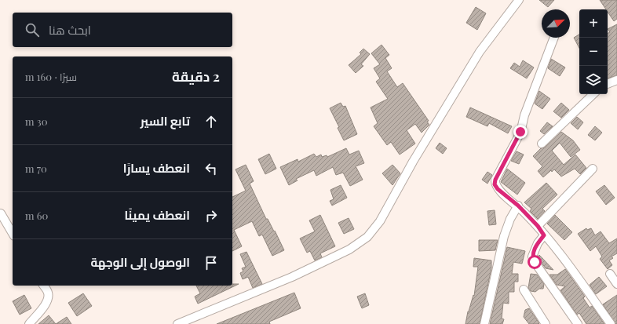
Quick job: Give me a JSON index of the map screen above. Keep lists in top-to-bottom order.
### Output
{
  "north": "top right",
  "page": {
    "map_buttons": ["+", "−"],
    "search": "ابحث هنا",
    "heading": ["2 دقيقة", "سيرًا · 160 m"],
    "list": [
      ["تابع السير", "30 m"],
      ["انعطف يسارًا", "70 m"],
      ["انعطف يمينًا", "60 m"],
      "الوصول إلى الوجهة"
    ]
  }
}
